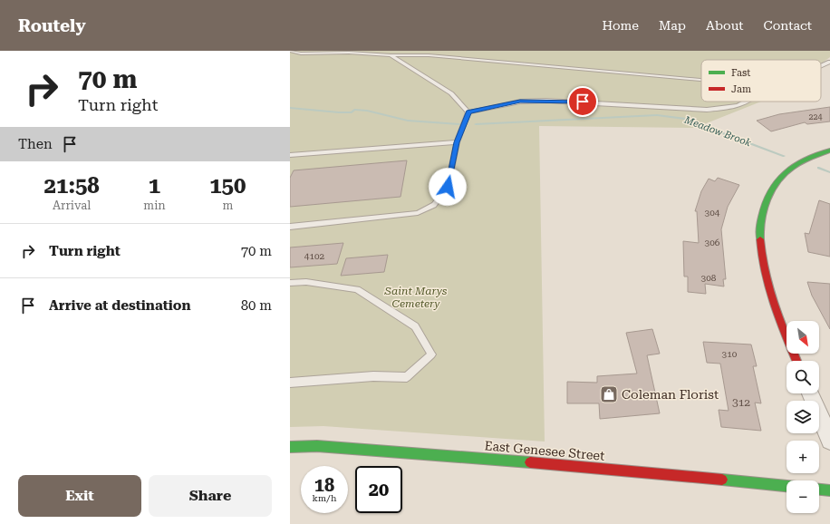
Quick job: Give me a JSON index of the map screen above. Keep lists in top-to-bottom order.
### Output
{
  "streets": {
    "main road": ["East Genesee Street"]
  },
  "water": ["Meadow Brook"],
  "parks": ["Saint Marys Cemetery"],
  "places": {
    "shop": ["Coleman Florist"]
  },
  "house_numbers": [
    "224",
    "304",
    "306",
    "4102",
    "308",
    "310",
    "312"
  ],
  "legend": ["Fast", "Jam"],
  "north": "bottom right",
  "page": {
    "header": "Routely",
    "nav": [
      "Home",
      "Map",
      "About",
      "Contact"
    ],
    "turn": ["70 m", "Turn right"],
    "then": "Then",
    "eta": [
      "21:58",
      "Arrival",
      "1",
      "min",
      "150",
      "m"
    ],
    "list": [
      {
        "name": "Turn right",
        "value": "70 m"
      },
      {
        "name": "Arrive at destination",
        "value": "80 m"
      }
    ],
    "map_buttons": ["+", "−"],
    "speed": "18 km/h",
    "limit": "20",
    "buttons": ["Exit", "Share"]
  }
}
